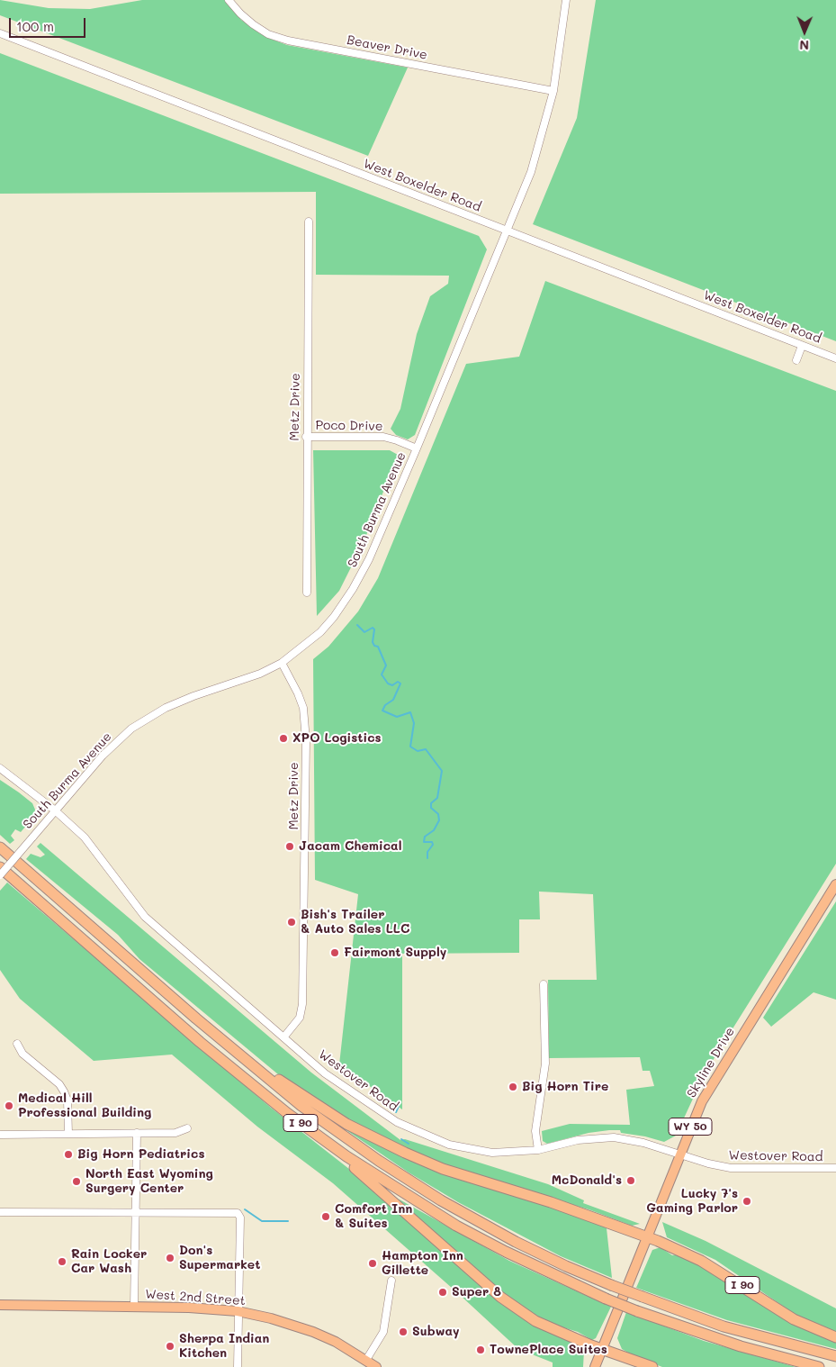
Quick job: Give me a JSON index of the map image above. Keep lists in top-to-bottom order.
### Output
{
  "streets": {
    "highway": ["I 90"],
    "main road": ["Skyline Drive", "WY 50", "West 2nd Street"],
    "street": [
      "Beaver Drive",
      "West Boxelder Road",
      "Metz Drive",
      "Poco Drive",
      "South Burma Avenue",
      "Westover Road"
    ]
  },
  "crossings": [
    ["Beaver Drive", "South Burma Avenue"],
    ["West Boxelder Road", "South Burma Avenue"],
    ["Metz Drive", "Poco Drive"],
    ["Metz Drive", "South Burma Avenue"],
    ["Metz Drive", "Westover Road"],
    ["Poco Drive", "South Burma Avenue"],
    ["South Burma Avenue", "Westover Road"],
    ["Skyline Drive", "Westover Road"],
    ["Skyline Drive", "I 90"]
  ],
  "places": [
    "XPO Logistics",
    "Jacam Chemical",
    "Bish's Trailer & Auto Sales LLC",
    "Fairmont Supply",
    "Big Horn Tire",
    "Medical Hill Professional Building",
    "Big Horn Pediatrics",
    "McDonald's",
    "North East Wyoming Surgery Center",
    "Lucky 7's Gaming Parlor",
    "Comfort Inn & Suites",
    "Don's Supermarket",
    "Rain Locker Car Wash",
    "Hampton Inn Gillette",
    "Super 8",
    "Subway",
    "Sherpa Indian Kitchen",
    "TownePlace Suites"
  ],
  "scale_bar": "100 m",
  "north": "bottom"
}
